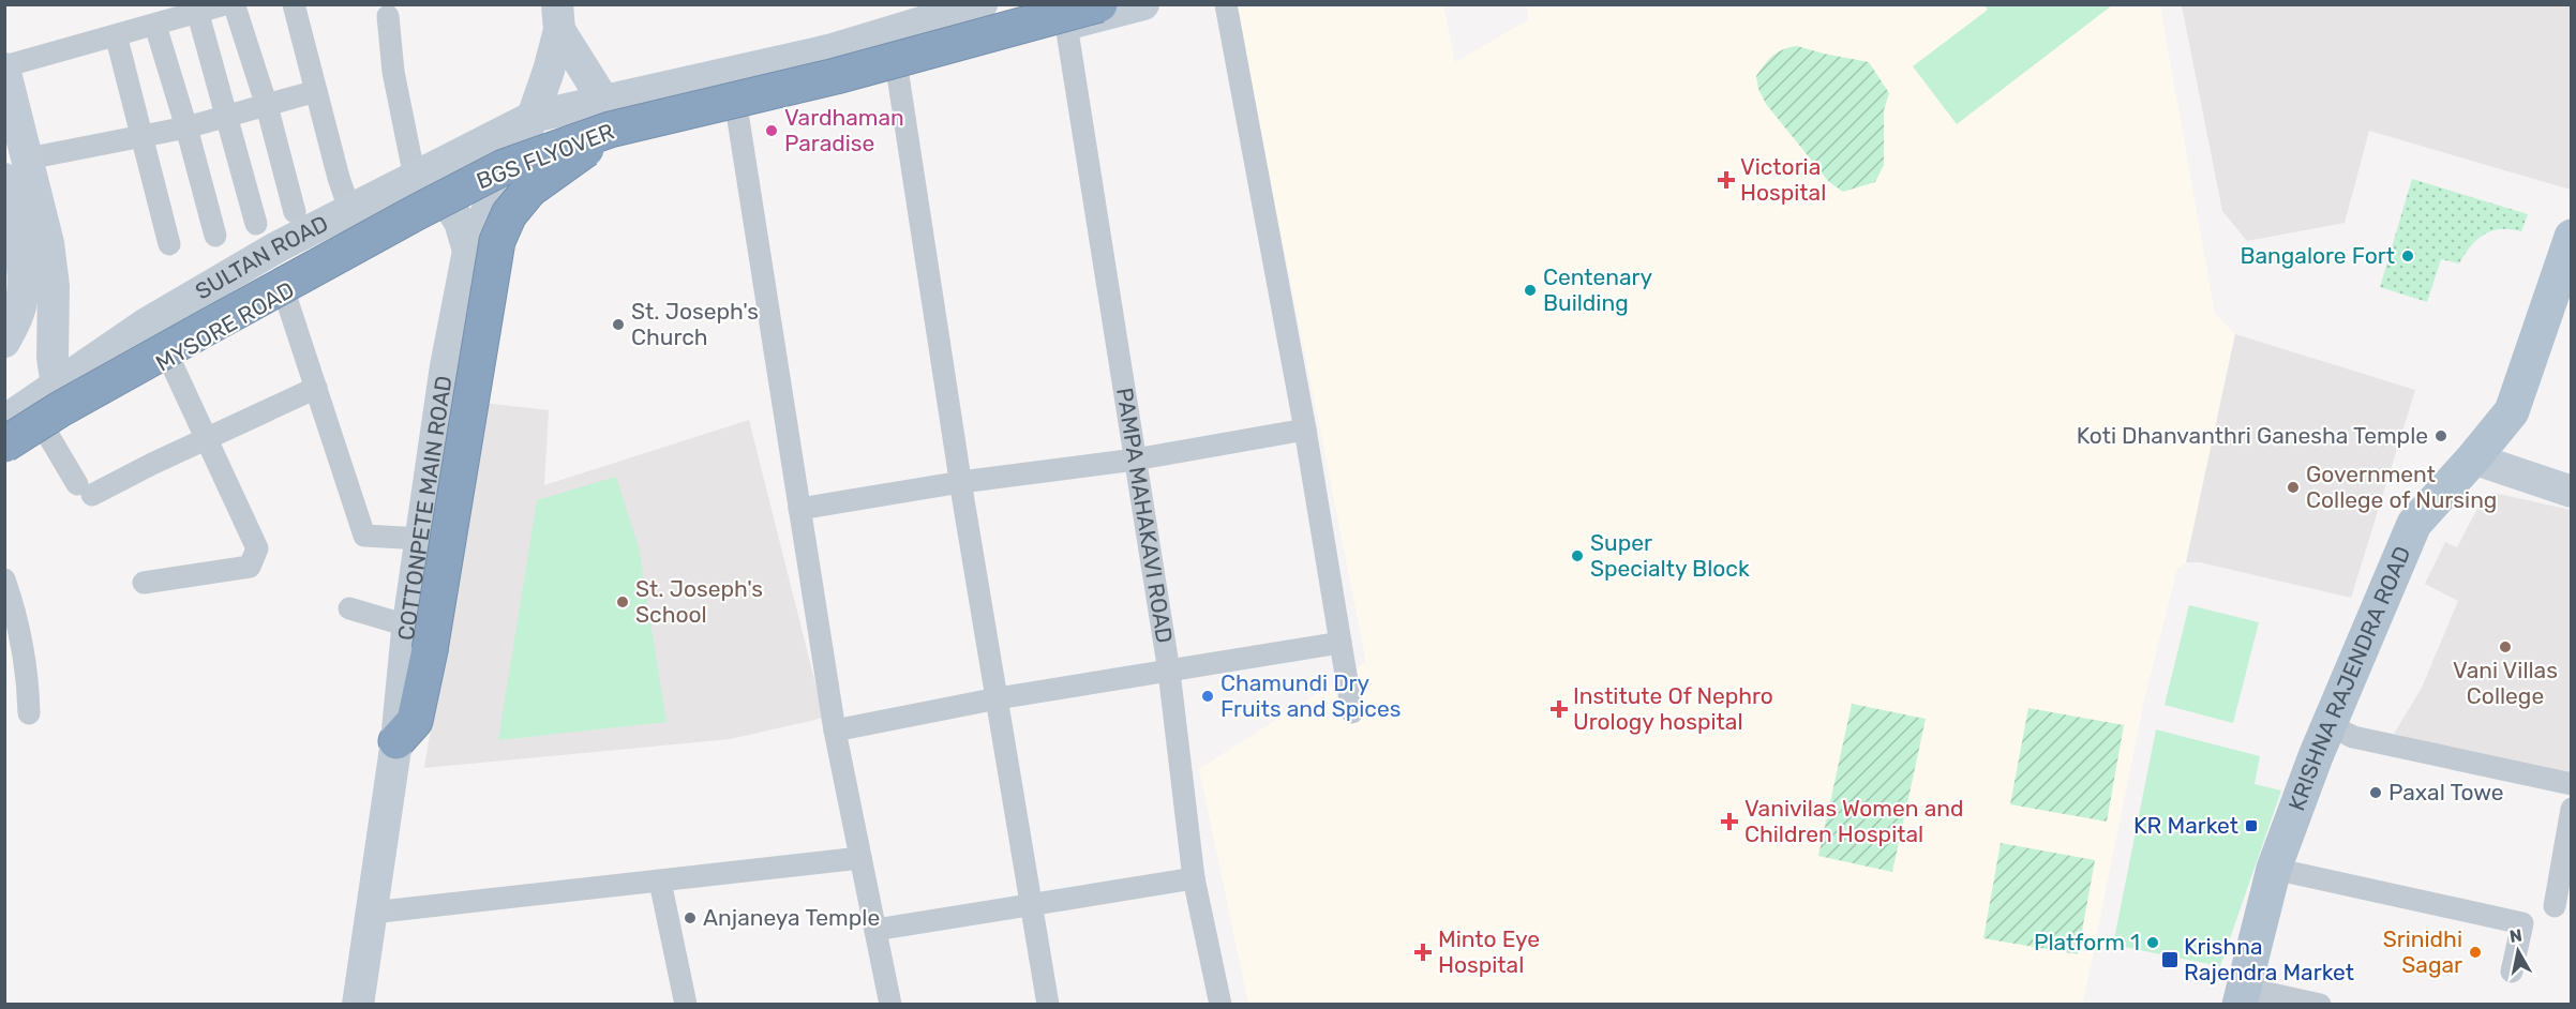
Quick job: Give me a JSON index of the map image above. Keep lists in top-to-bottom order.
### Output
{
  "streets": {
    "highway": ["BGS FLYOVER"],
    "main road": [
      "SULTAN ROAD",
      "MYSORE ROAD",
      "COTTONPETE MAIN ROAD",
      "KRISHNA RAJENDRA ROAD"
    ],
    "street": ["PAMPA MAHAKAVI ROAD"]
  },
  "crossings": [
    ["BGS FLYOVER", "SULTAN ROAD"],
    ["BGS FLYOVER", "COTTONPETE MAIN ROAD"],
    ["SULTAN ROAD", "COTTONPETE MAIN ROAD"],
    ["MYSORE ROAD", "COTTONPETE MAIN ROAD"],
    ["MYSORE ROAD", "PAMPA MAHAKAVI ROAD"]
  ],
  "places": {
    "other": [
      "Vardhaman Paradise",
      "Bangalore Fort",
      "Centenary Building",
      "St. Joseph's Church",
      "Koti Dhanvanthri Ganesha Temple",
      "Government College of Nursing",
      "Super Specialty Block",
      "St. Joseph's School",
      "Vani Villas College",
      "Chamundi Dry Fruits and Spices",
      "Paxal Towe",
      "Anjaneya Temple",
      "Platform 1",
      "Srinidhi Sagar"
    ],
    "health": [
      "Victoria Hospital",
      "Institute Of Nephro Urology hospital",
      "Vanivilas Women and Children Hospital",
      "Minto Eye Hospital"
    ],
    "transit": ["KR Market", "Krishna Rajendra Market"]
  },
  "north": "top"
}
